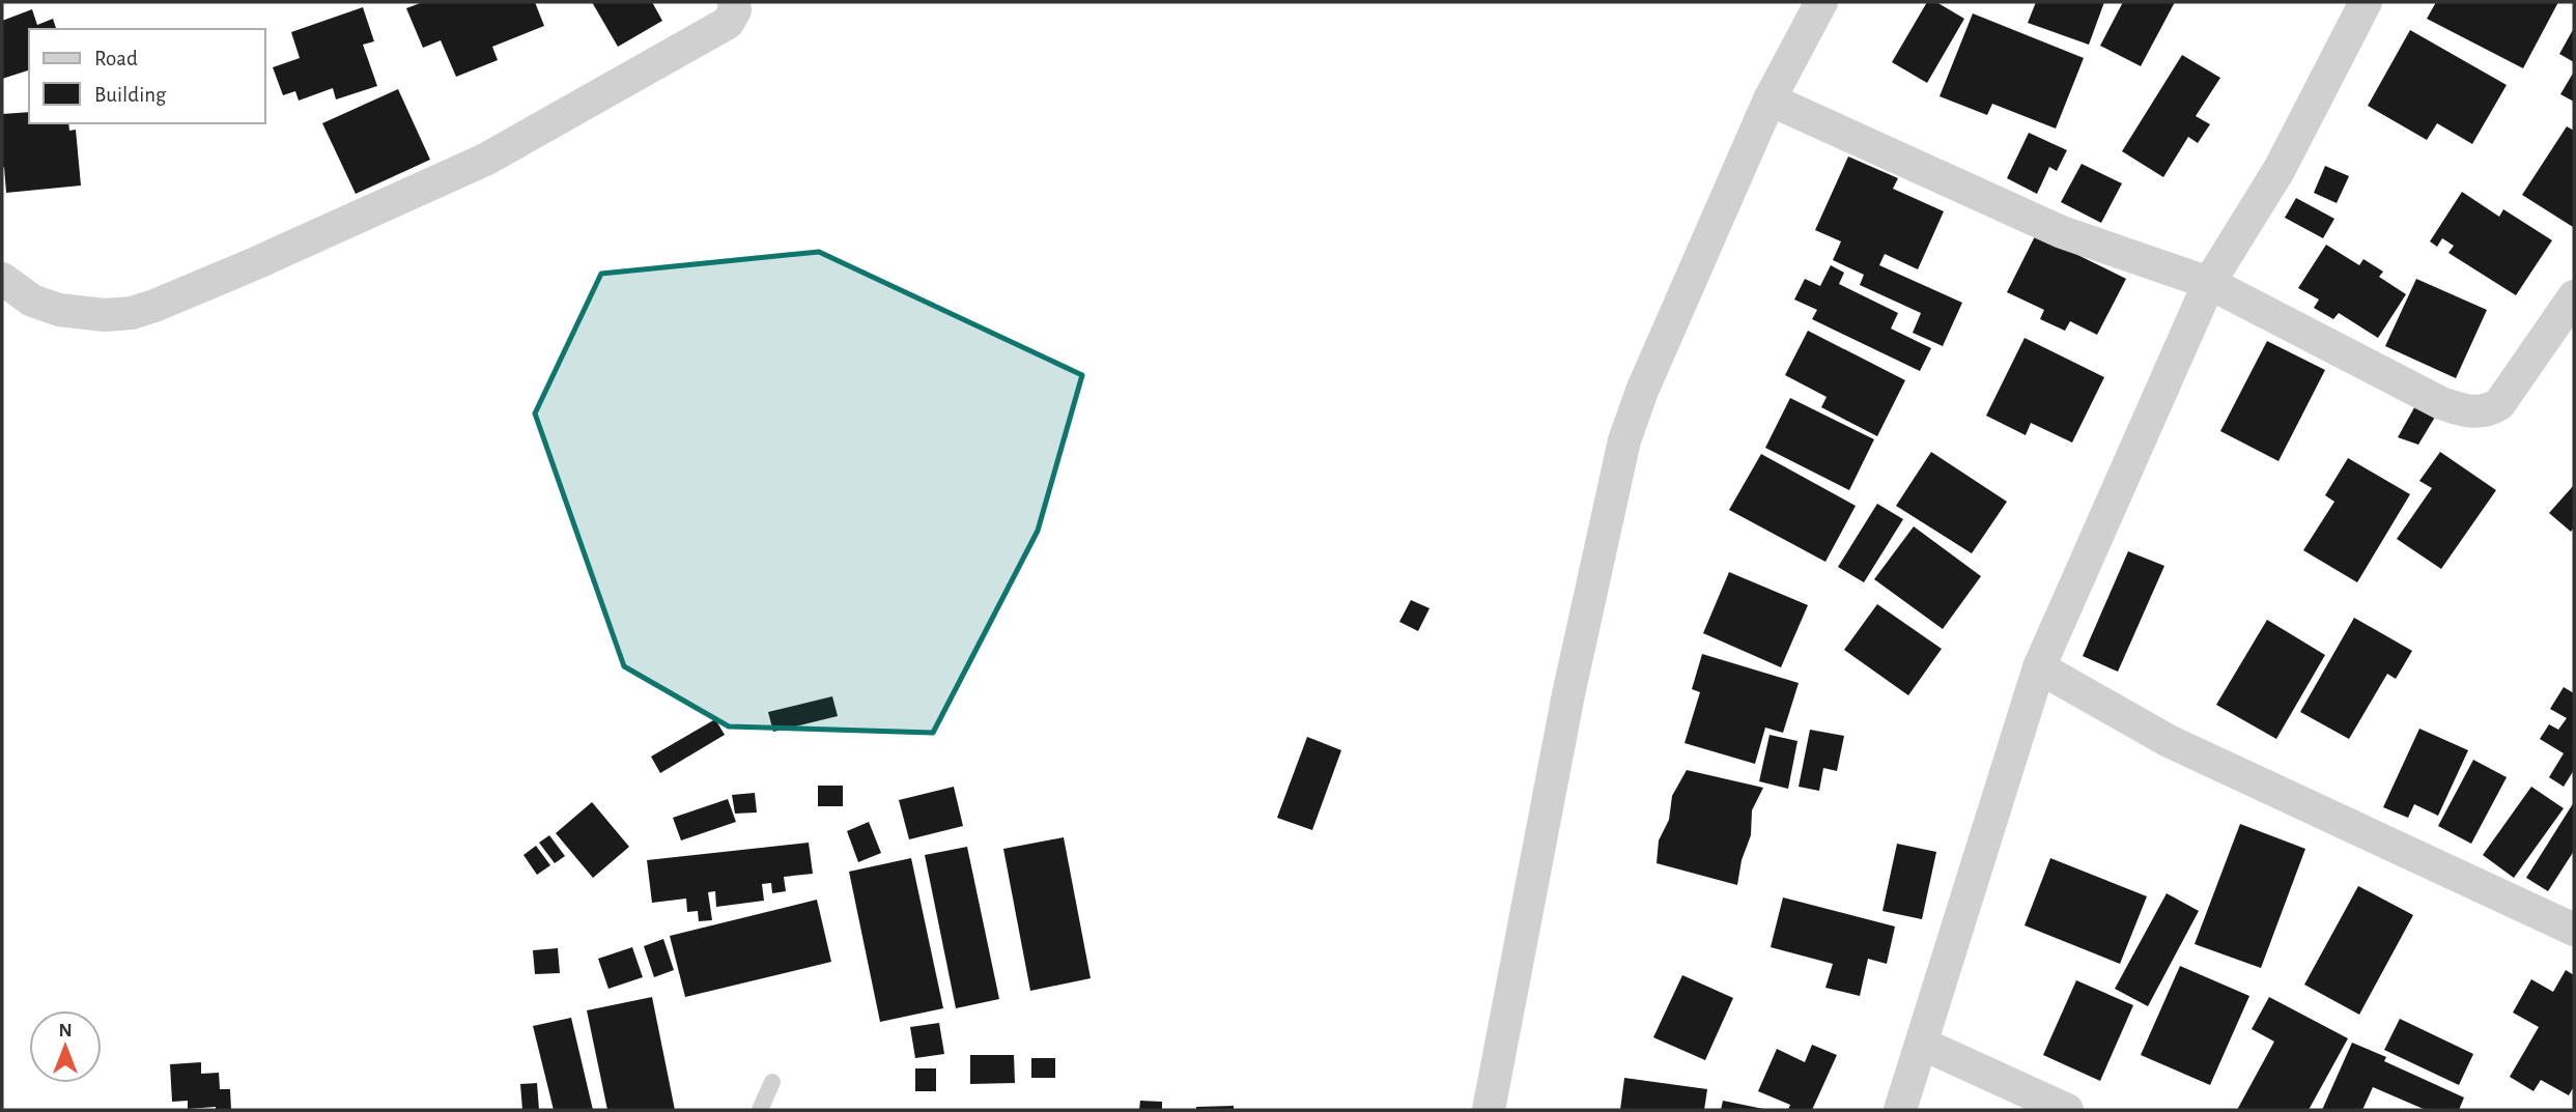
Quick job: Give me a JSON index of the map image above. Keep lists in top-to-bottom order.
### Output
{
  "legend": ["Road", "Building"],
  "north": "top"
}
